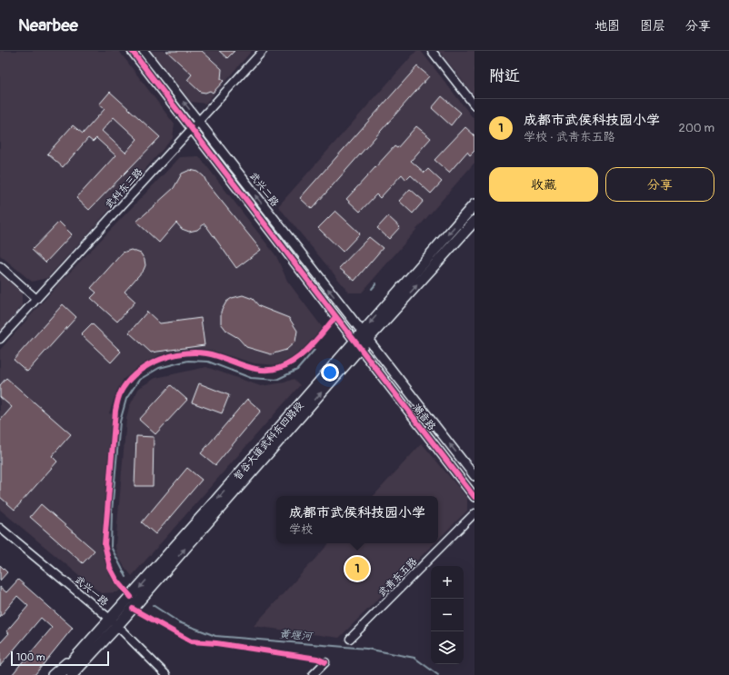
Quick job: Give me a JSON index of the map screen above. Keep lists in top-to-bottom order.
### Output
{
  "streets": {
    "main road": ["智谷大道武科东四路段"],
    "street": [
      "武科东三路",
      "武兴二路",
      "潮音路",
      "武青东五路",
      "武兴一路"
    ]
  },
  "crossings": [
    ["武科东三路", "武兴二路"],
    ["武科东三路", "潮音路"],
    ["武兴二路", "潮音路"],
    ["武兴二路", "智谷大道武科东四路段"],
    ["潮音路", "智谷大道武科东四路段"],
    ["智谷大道武科东四路段", "武兴一路"]
  ],
  "one_way": ["武兴二路"],
  "water": ["黄堰河"],
  "scale_bar": "100 m",
  "page": {
    "header": "Nearbee",
    "nav": ["地图", "图层", "分享"],
    "heading": "附近",
    "list": [
      {
        "mark": "1",
        "name": "成都市武侯科技园小学",
        "note": "学校 · 武青东五路",
        "value": "200 m"
      }
    ],
    "buttons": ["收藏", "分享"],
    "popup": ["成都市武侯科技园小学", "学校"],
    "pins": "1",
    "map_buttons": ["+", "−"],
    "scale": "100 m"
  }
}
